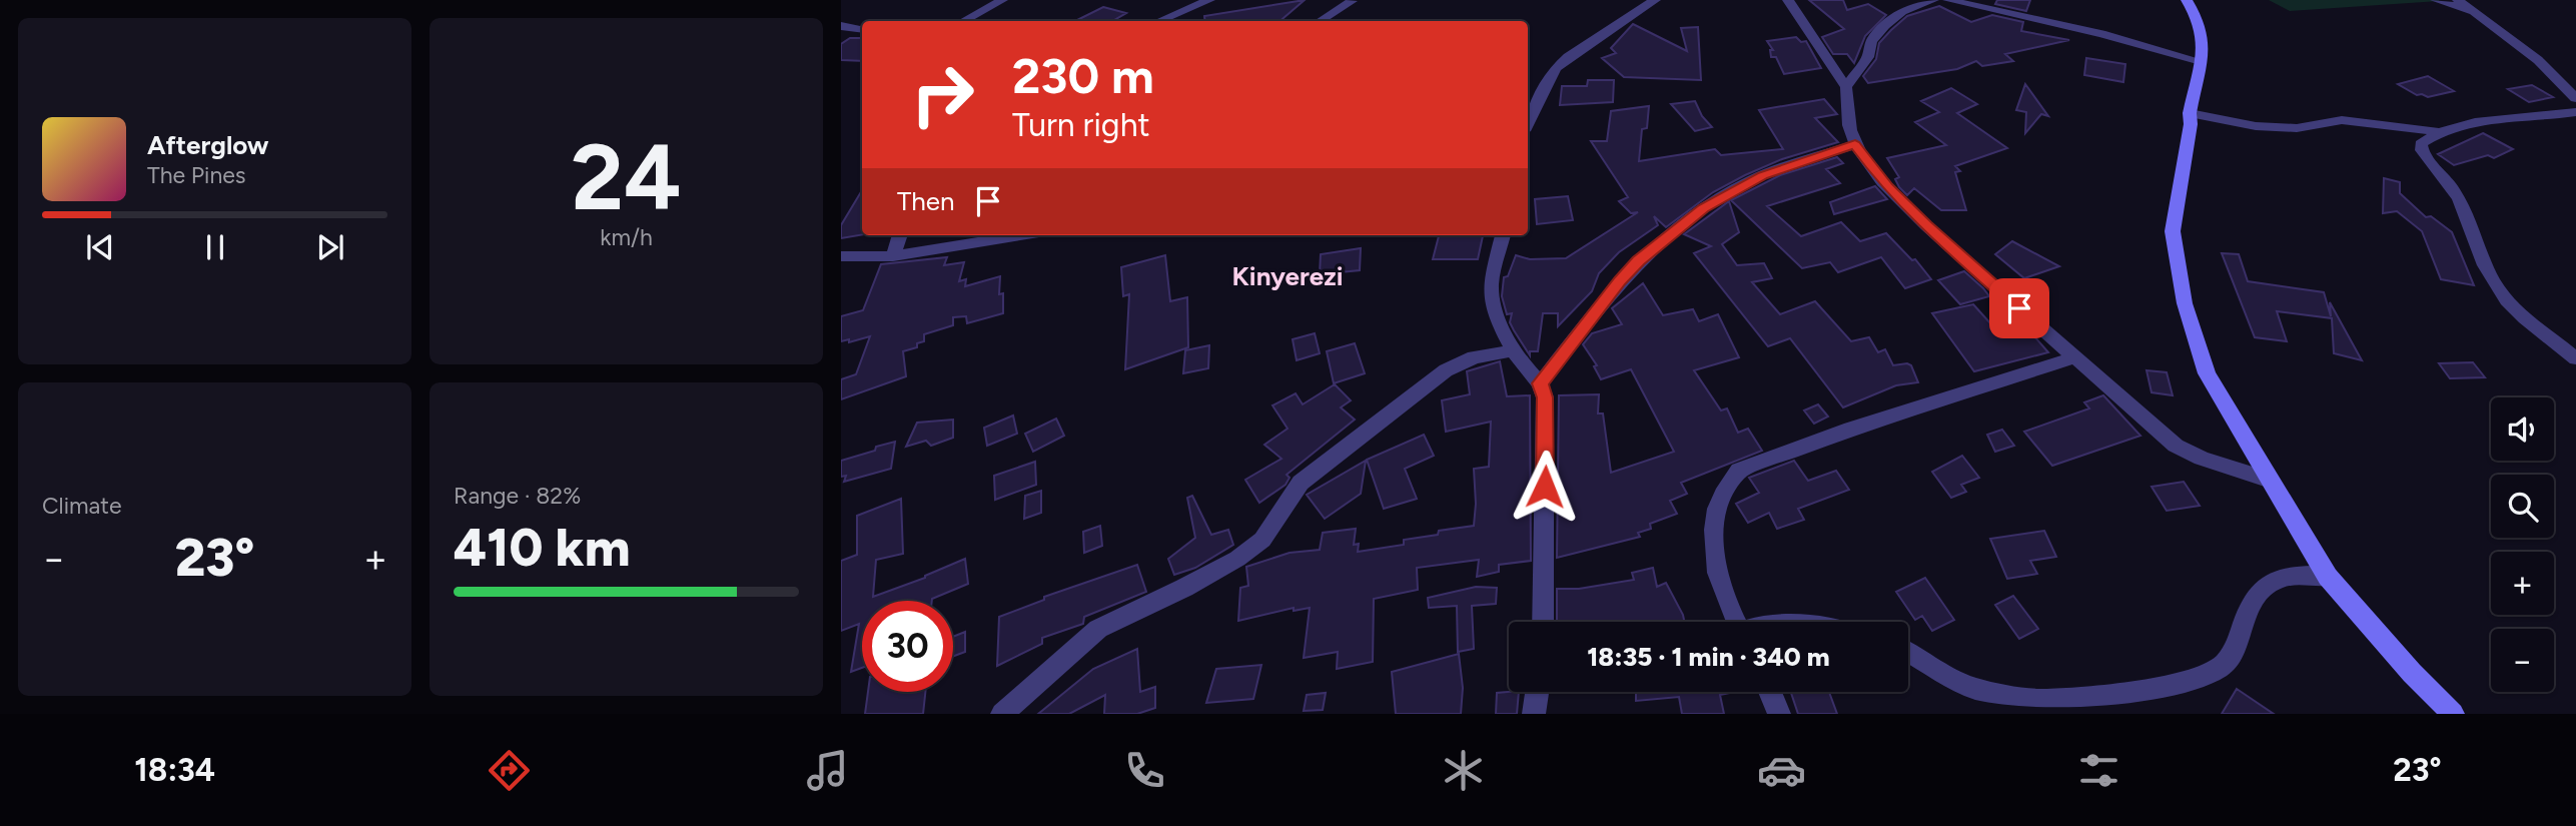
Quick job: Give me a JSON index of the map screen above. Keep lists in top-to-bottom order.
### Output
{
  "districts": ["Kinyerezi"],
  "page": {
    "tile": [
      ["24", "km/h"],
      "Climate",
      ["Range · 82%", "410 km"]
    ],
    "turn": ["230 m", "Turn right"],
    "song": ["Afterglow", "The Pines"],
    "then": "Then",
    "map_buttons": ["+", "−"],
    "heat": ["−", "23°", "+"],
    "limit": "30",
    "trip": "18:35 · 1 min · 340 m",
    "tabs": ["18:34", "23°"]
  }
}
